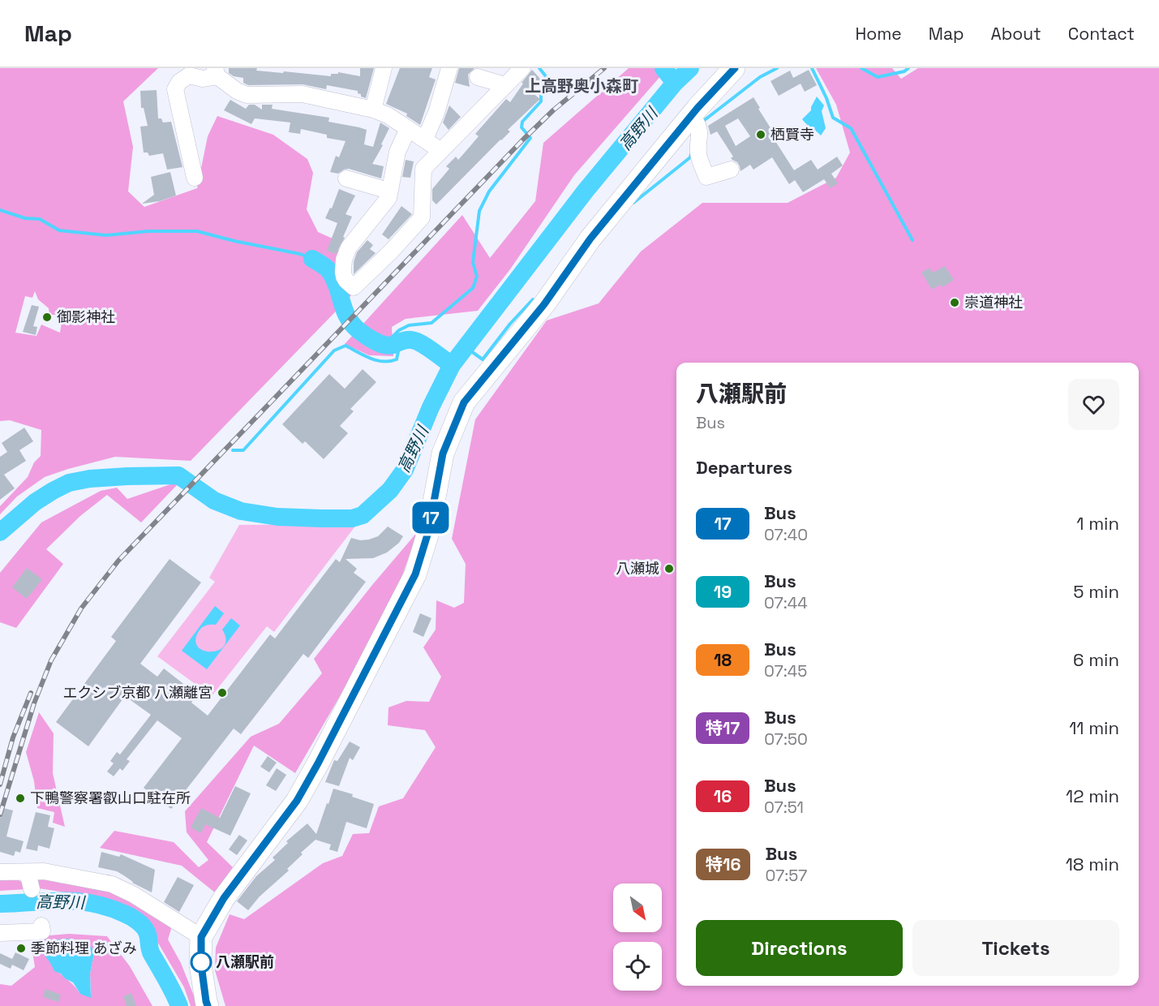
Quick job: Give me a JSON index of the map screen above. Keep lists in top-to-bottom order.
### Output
{
  "districts": ["上高野奥小森町"],
  "water": ["高野川"],
  "places": [
    "栖賢寺",
    "崇道神社",
    "御影神社",
    "八瀬城",
    "エクシブ京都 八瀬離宮",
    "下鴨警察署叡山口駐在所",
    "季節料理 あざみ",
    "八瀬駅前"
  ],
  "lines": ["bus line 17"],
  "north": "bottom right",
  "page": {
    "header": "Map",
    "nav": [
      "Home",
      "Map",
      "About",
      "Contact"
    ],
    "on_map": "17",
    "heading": [
      ["八瀬駅前", "Bus"],
      "Departures"
    ],
    "list": [
      {
        "mark": "17",
        "name": "Bus",
        "note": "07:40",
        "value": "1 min"
      },
      {
        "mark": "19",
        "name": "Bus",
        "note": "07:44",
        "value": "5 min"
      },
      {
        "mark": "18",
        "name": "Bus",
        "note": "07:45",
        "value": "6 min"
      },
      {
        "mark": "特17",
        "name": "Bus",
        "note": "07:50",
        "value": "11 min"
      },
      {
        "mark": "16",
        "name": "Bus",
        "note": "07:51",
        "value": "12 min"
      },
      {
        "mark": "特16",
        "name": "Bus",
        "note": "07:57",
        "value": "18 min"
      }
    ],
    "buttons": ["Directions", "Tickets"]
  }
}
